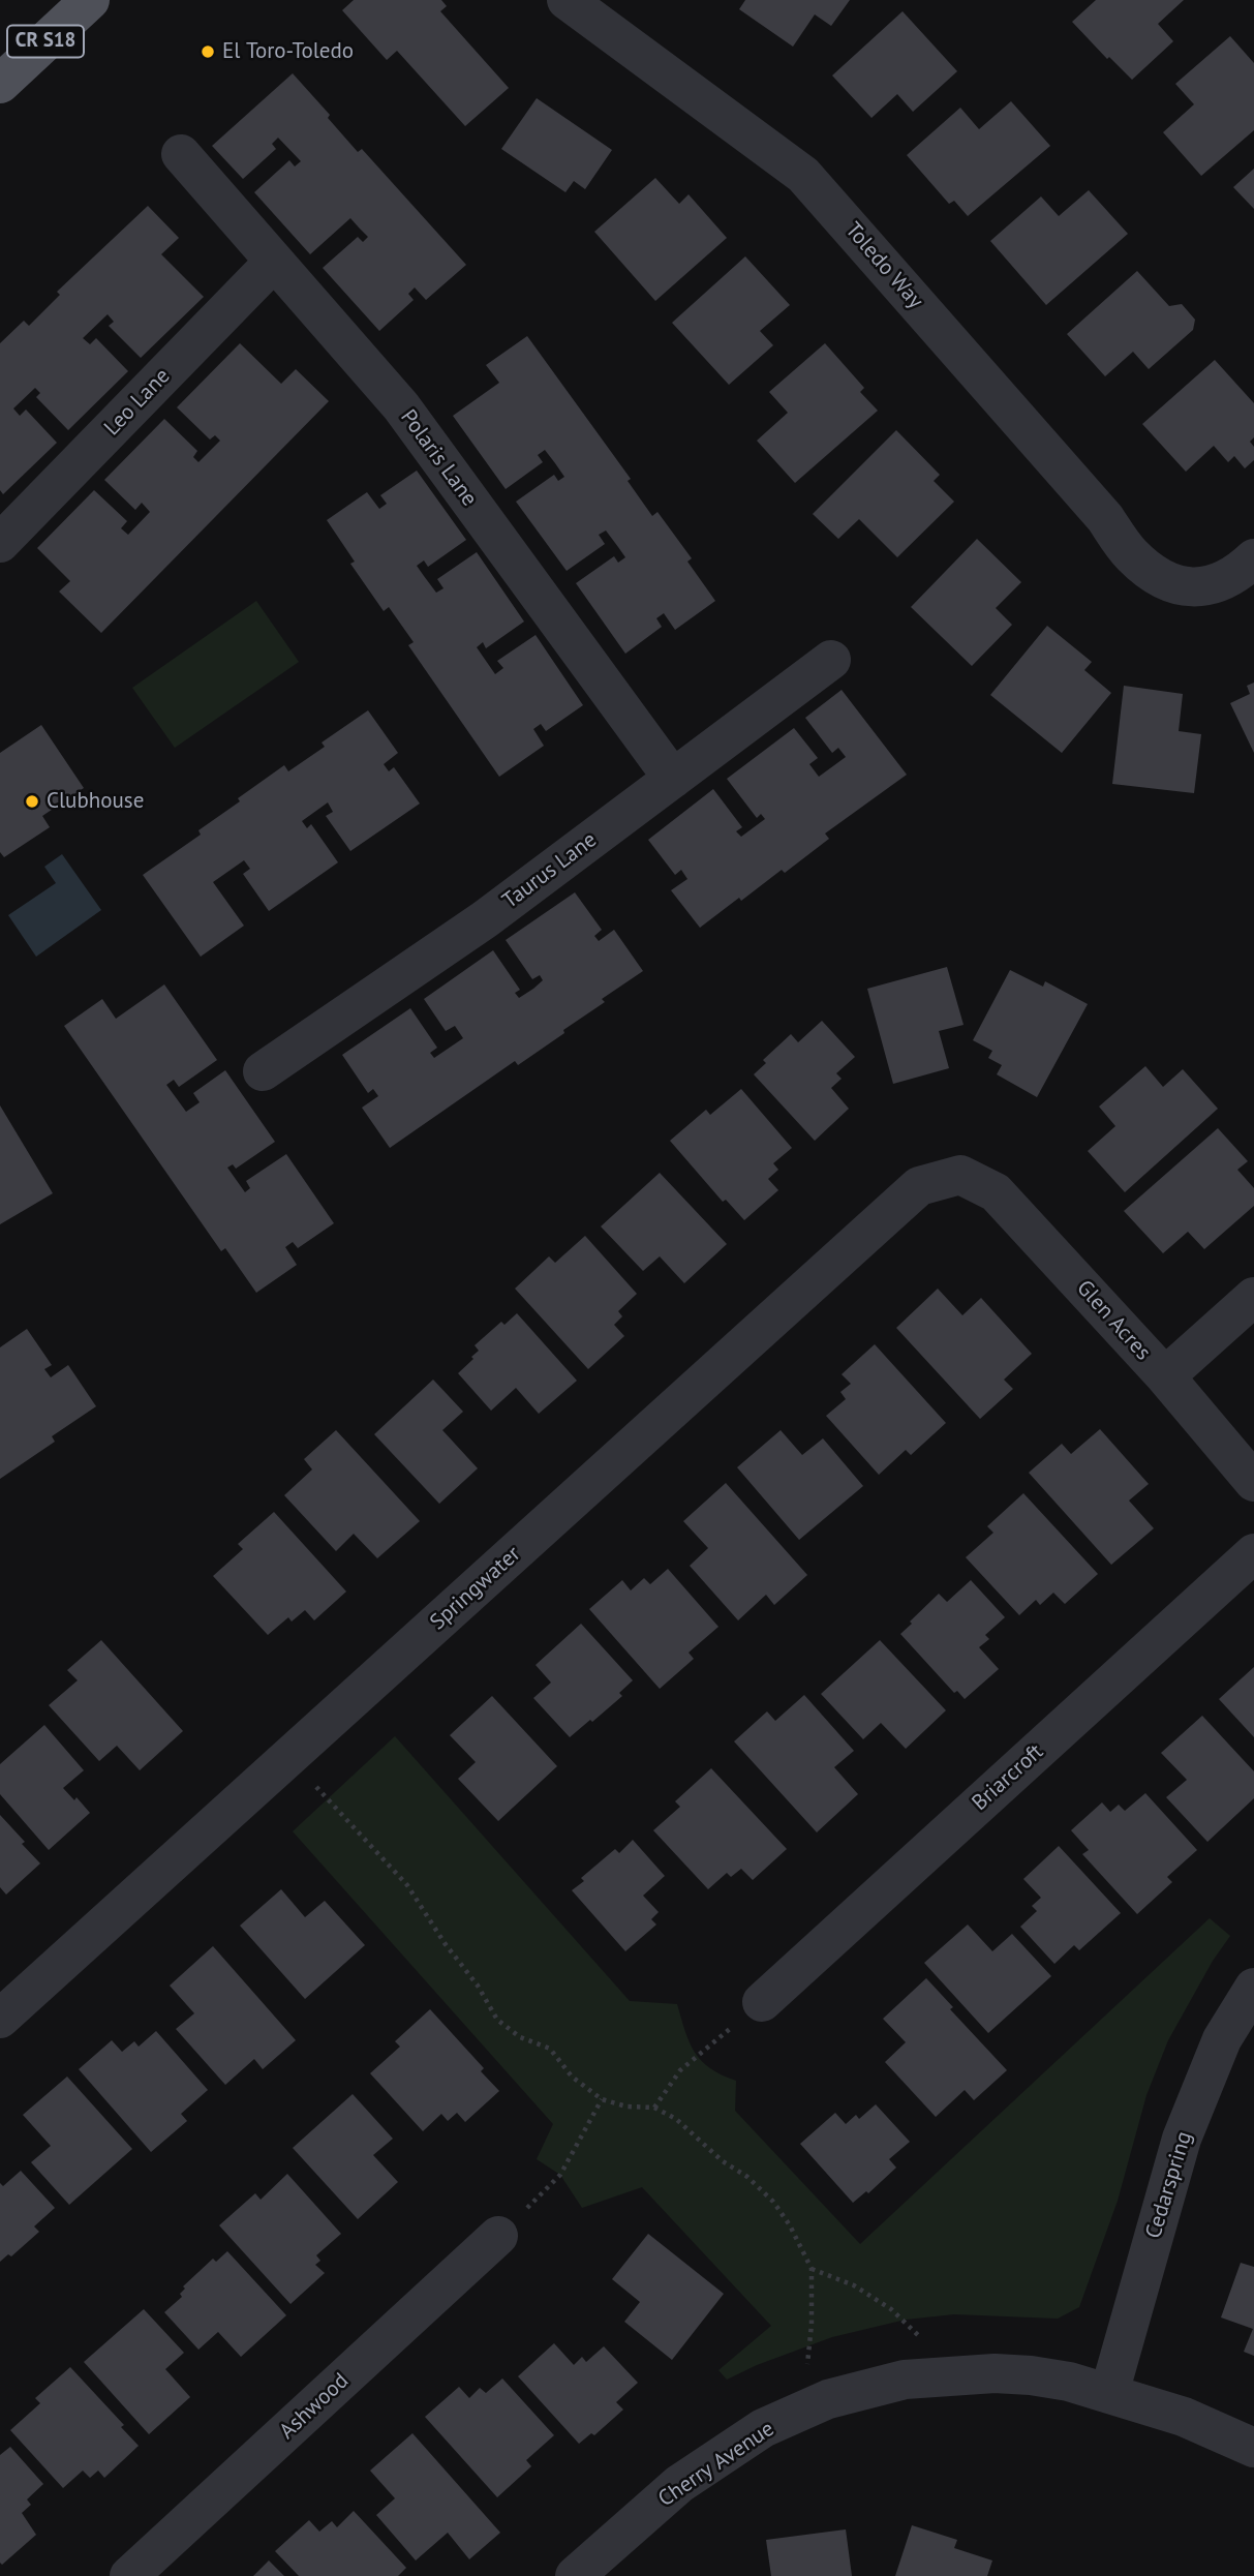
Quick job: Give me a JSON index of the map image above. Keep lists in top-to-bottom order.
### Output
{
  "streets": {
    "main road": ["CR S18"],
    "street": [
      "Toledo Way",
      "Leo Lane",
      "Polaris Lane",
      "Taurus Lane",
      "Glen Acres",
      "Springwater",
      "Briarcroft",
      "Cedarspring",
      "Ashwood",
      "Cherry Avenue"
    ]
  },
  "crossings": [
    ["Leo Lane", "Polaris Lane"],
    ["Polaris Lane", "Taurus Lane"],
    ["Glen Acres", "Springwater"],
    ["Cedarspring", "Cherry Avenue"]
  ],
  "places": ["El Toro-Toledo", "Clubhouse"]
}
